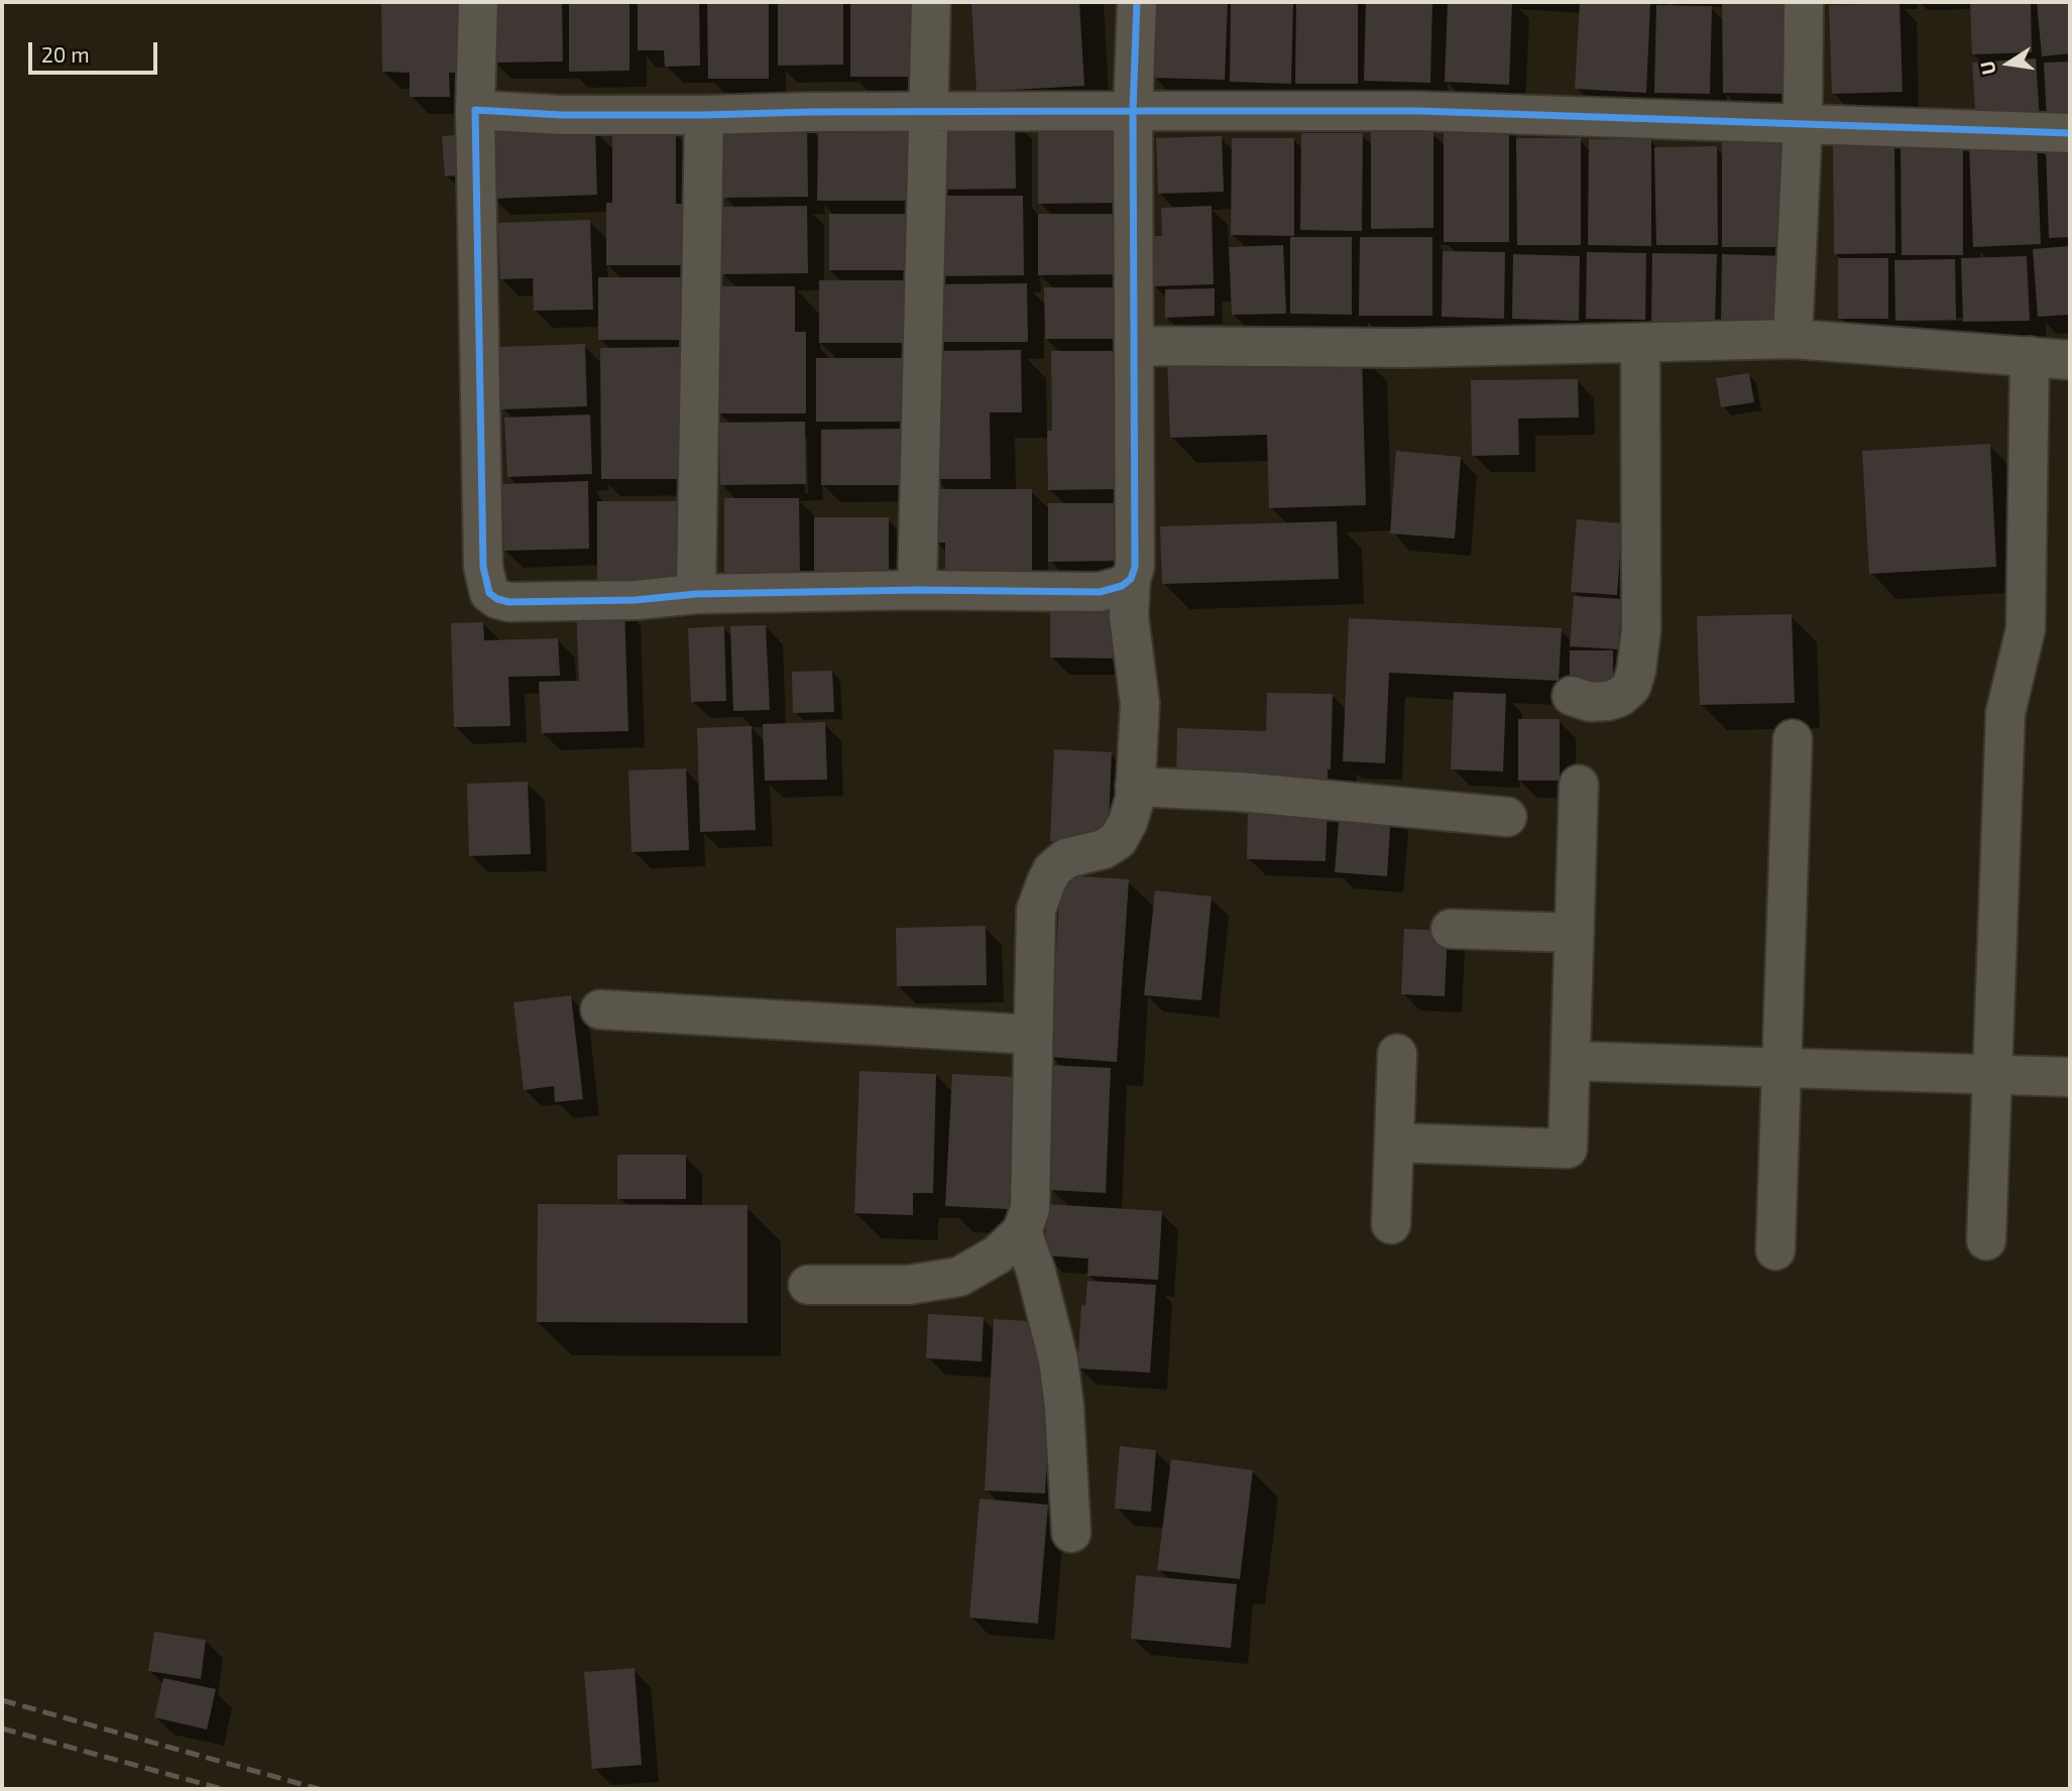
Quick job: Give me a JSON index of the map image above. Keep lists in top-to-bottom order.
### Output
{
  "scale_bar": "20 m",
  "north": "left"
}
